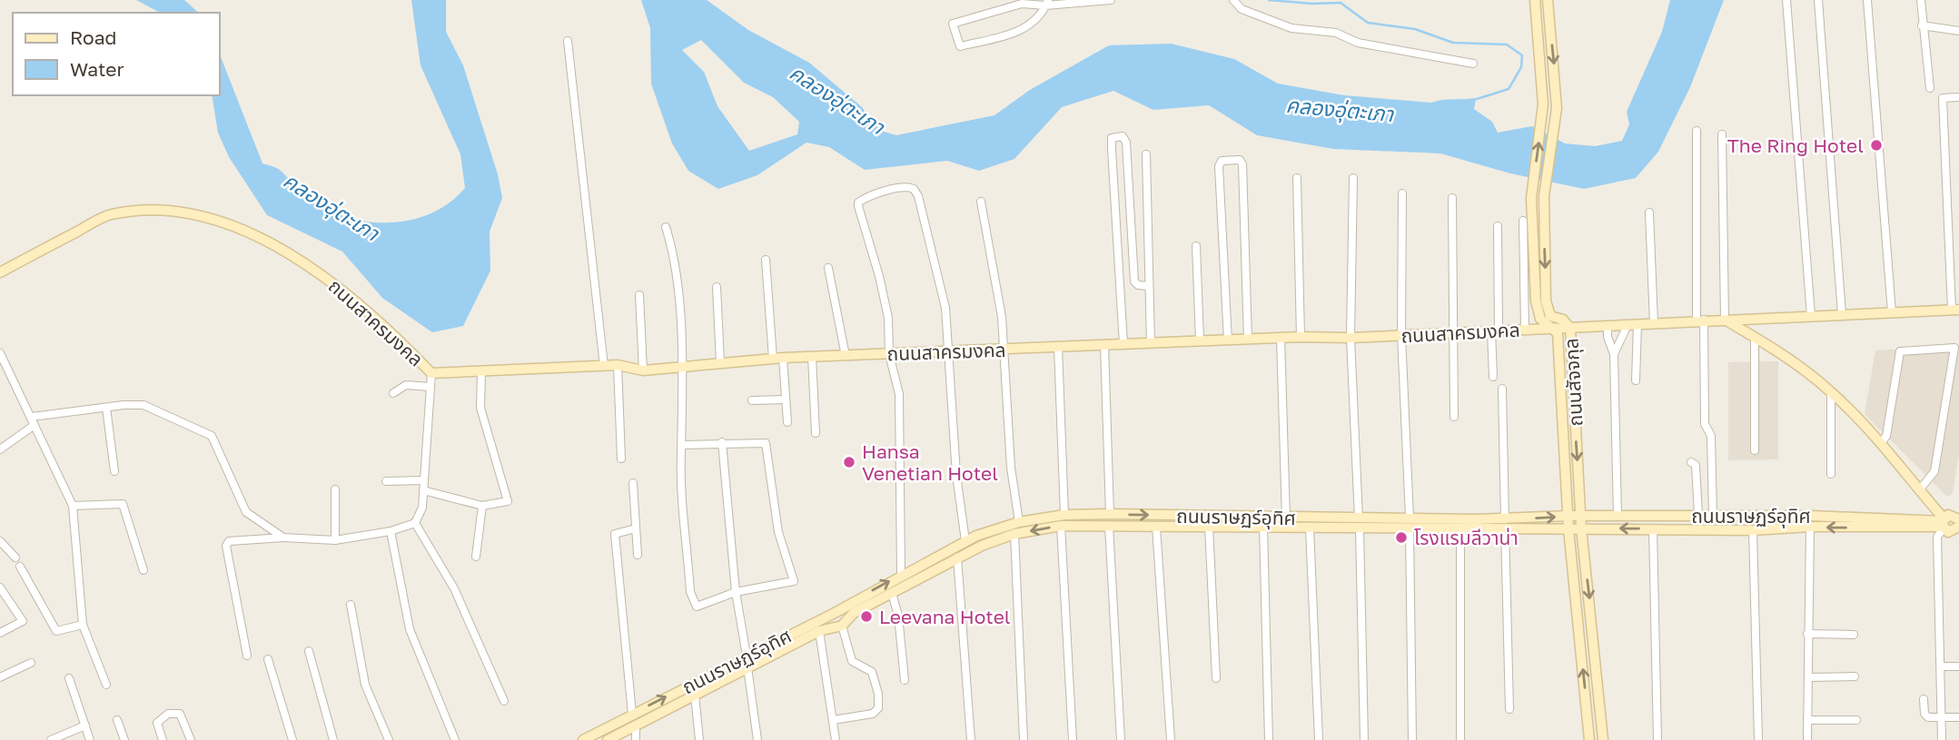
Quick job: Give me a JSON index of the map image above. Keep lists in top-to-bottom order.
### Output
{
  "streets": {
    "street": ["ถนนสาครมงคล", "ถนนสัจจกุล", "ถนนราษฏร์อุทิศ"]
  },
  "crossings": [
    ["ถนนสาครมงคล", "ถนนสัจจกุล"],
    ["ถนนสัจจกุล", "ถนนราษฏร์อุทิศ"]
  ],
  "water": ["คลองอุ่ตะเภา"],
  "places": [
    "The Ring Hotel",
    "Hansa Venetian Hotel",
    "โรงแรมลีวาน่า",
    "Leevana Hotel"
  ],
  "legend": ["Road", "Water"]
}
